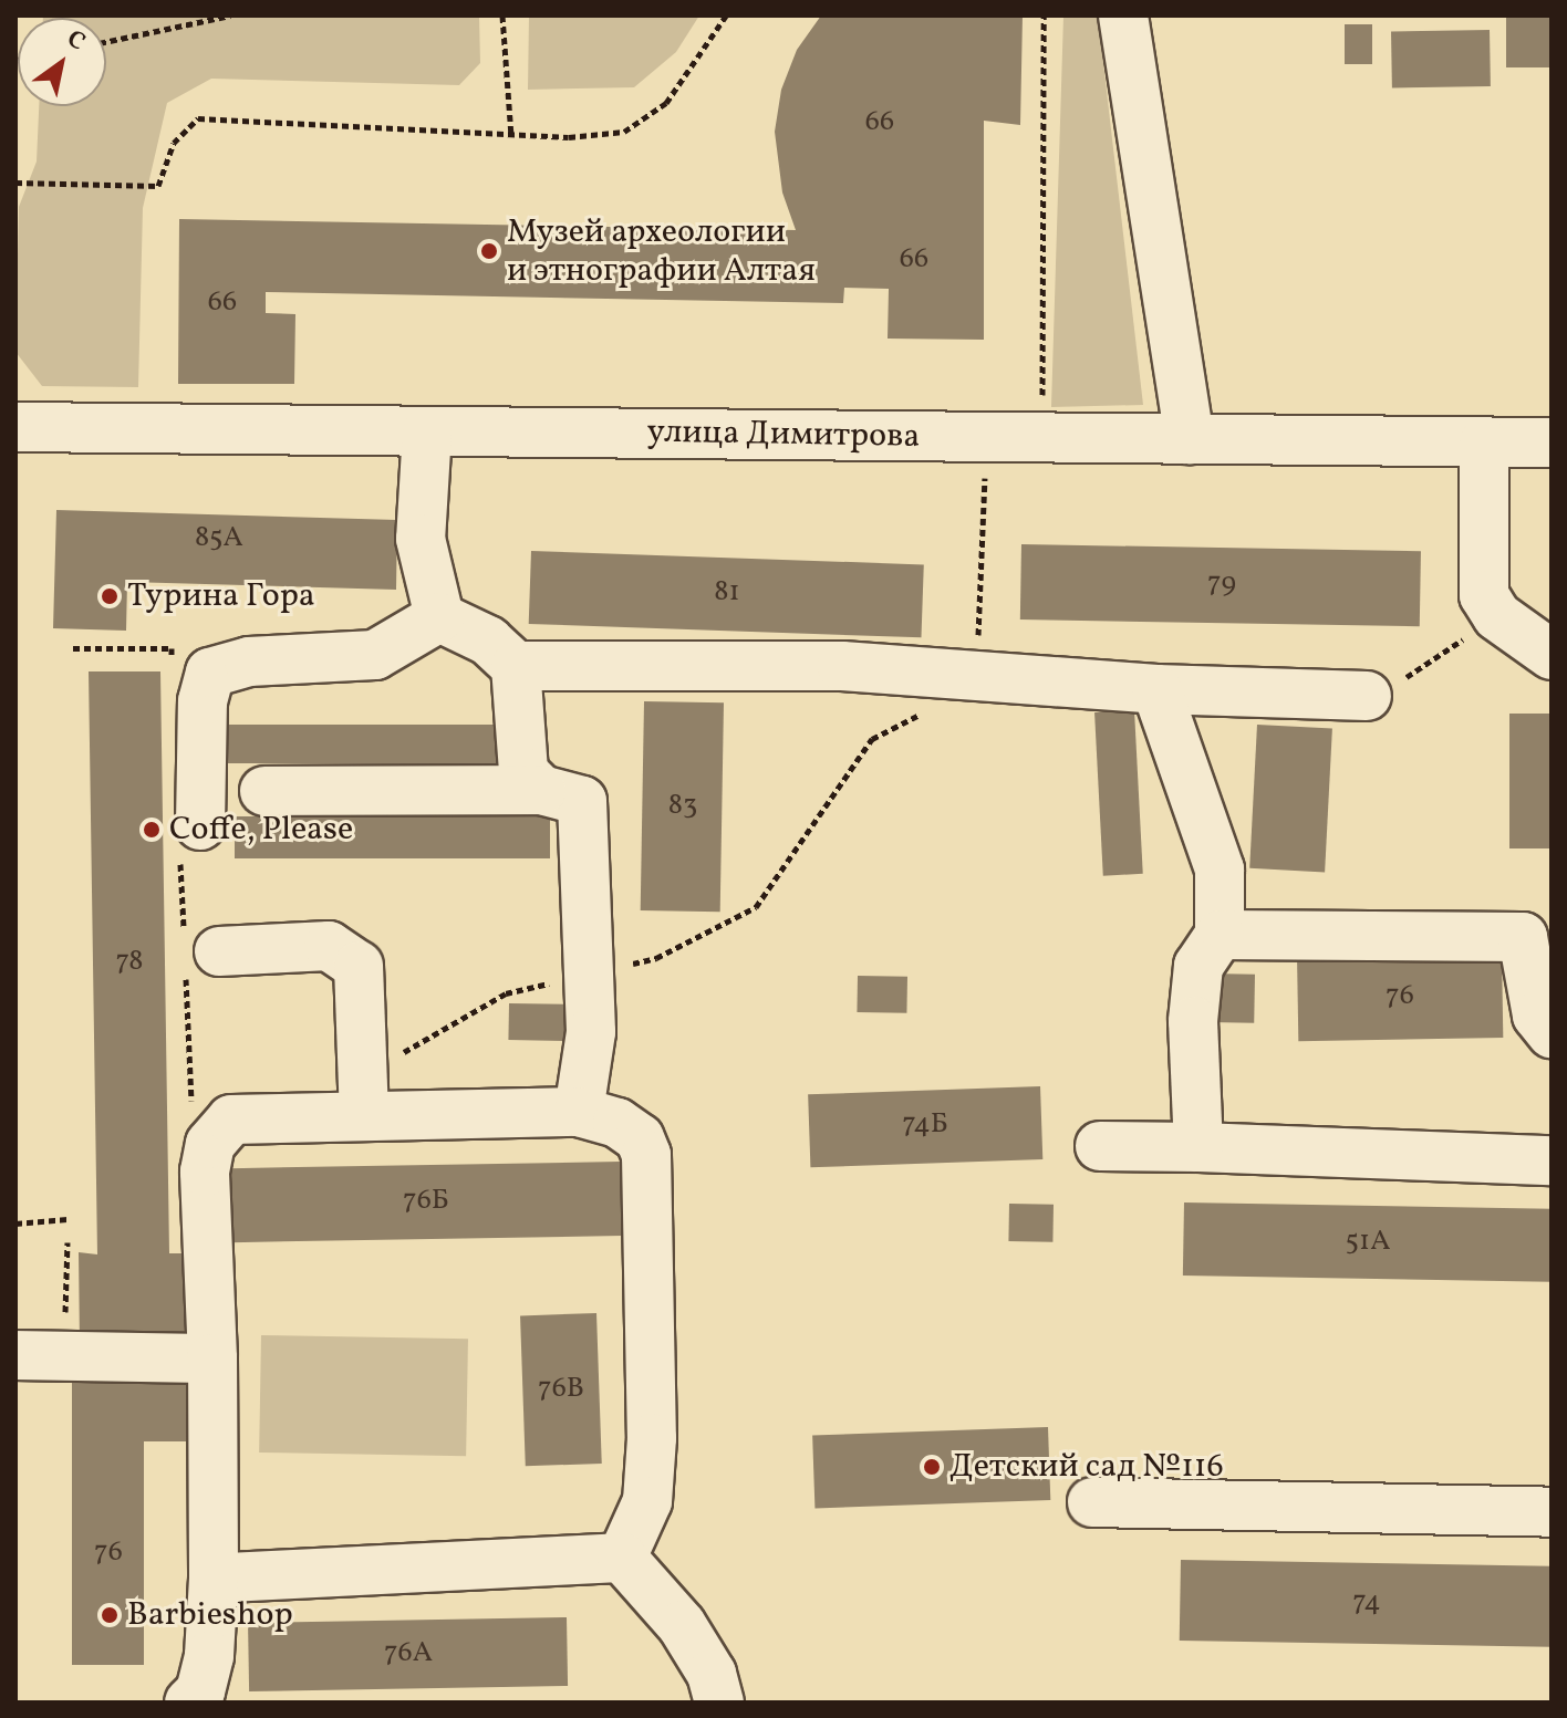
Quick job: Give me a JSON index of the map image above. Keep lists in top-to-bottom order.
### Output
{
  "streets": {
    "street": ["улица Димитрова"]
  },
  "places": [
    "Музей археологии и этнографии Алтая",
    "Турина Гора",
    "Coffe, Please",
    "Детский сад №116",
    "Barbieshop"
  ],
  "house_numbers": [
    "66",
    "66",
    "66",
    "85А",
    "79",
    "81",
    "83",
    "78",
    "76",
    "74Б",
    "76Б",
    "51А",
    "76В",
    "76",
    "74",
    "76А"
  ],
  "north": "top right"
}
